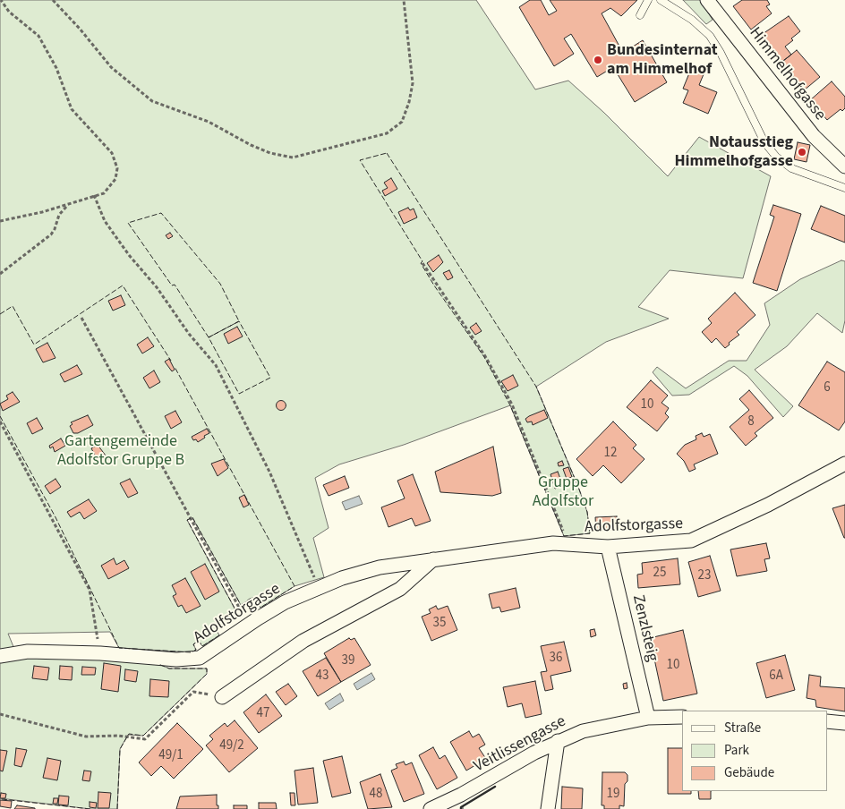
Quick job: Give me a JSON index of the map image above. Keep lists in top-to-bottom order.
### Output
{
  "streets": {
    "street": [
      "Himmelhofgasse",
      "Adolfstorgasse",
      "Zenzlsteig",
      "Veitlissengasse"
    ]
  },
  "crossings": [
    ["Adolfstorgasse", "Zenzlsteig"],
    ["Zenzlsteig", "Veitlissengasse"]
  ],
  "parks": ["Gartengemeinde Adolfstor Gruppe B", "Gruppe Adolfstor"],
  "places": ["Bundesinternat am Himmelhof", "Notausstieg Himmelhofgasse"],
  "house_numbers": [
    "6",
    "10",
    "8",
    "12",
    "25",
    "23",
    "35",
    "36",
    "39",
    "10",
    "43",
    "6A",
    "47",
    "49/2",
    "49/1",
    "48",
    "19"
  ],
  "legend": ["Straße", "Park", "Gebäude"]
}
